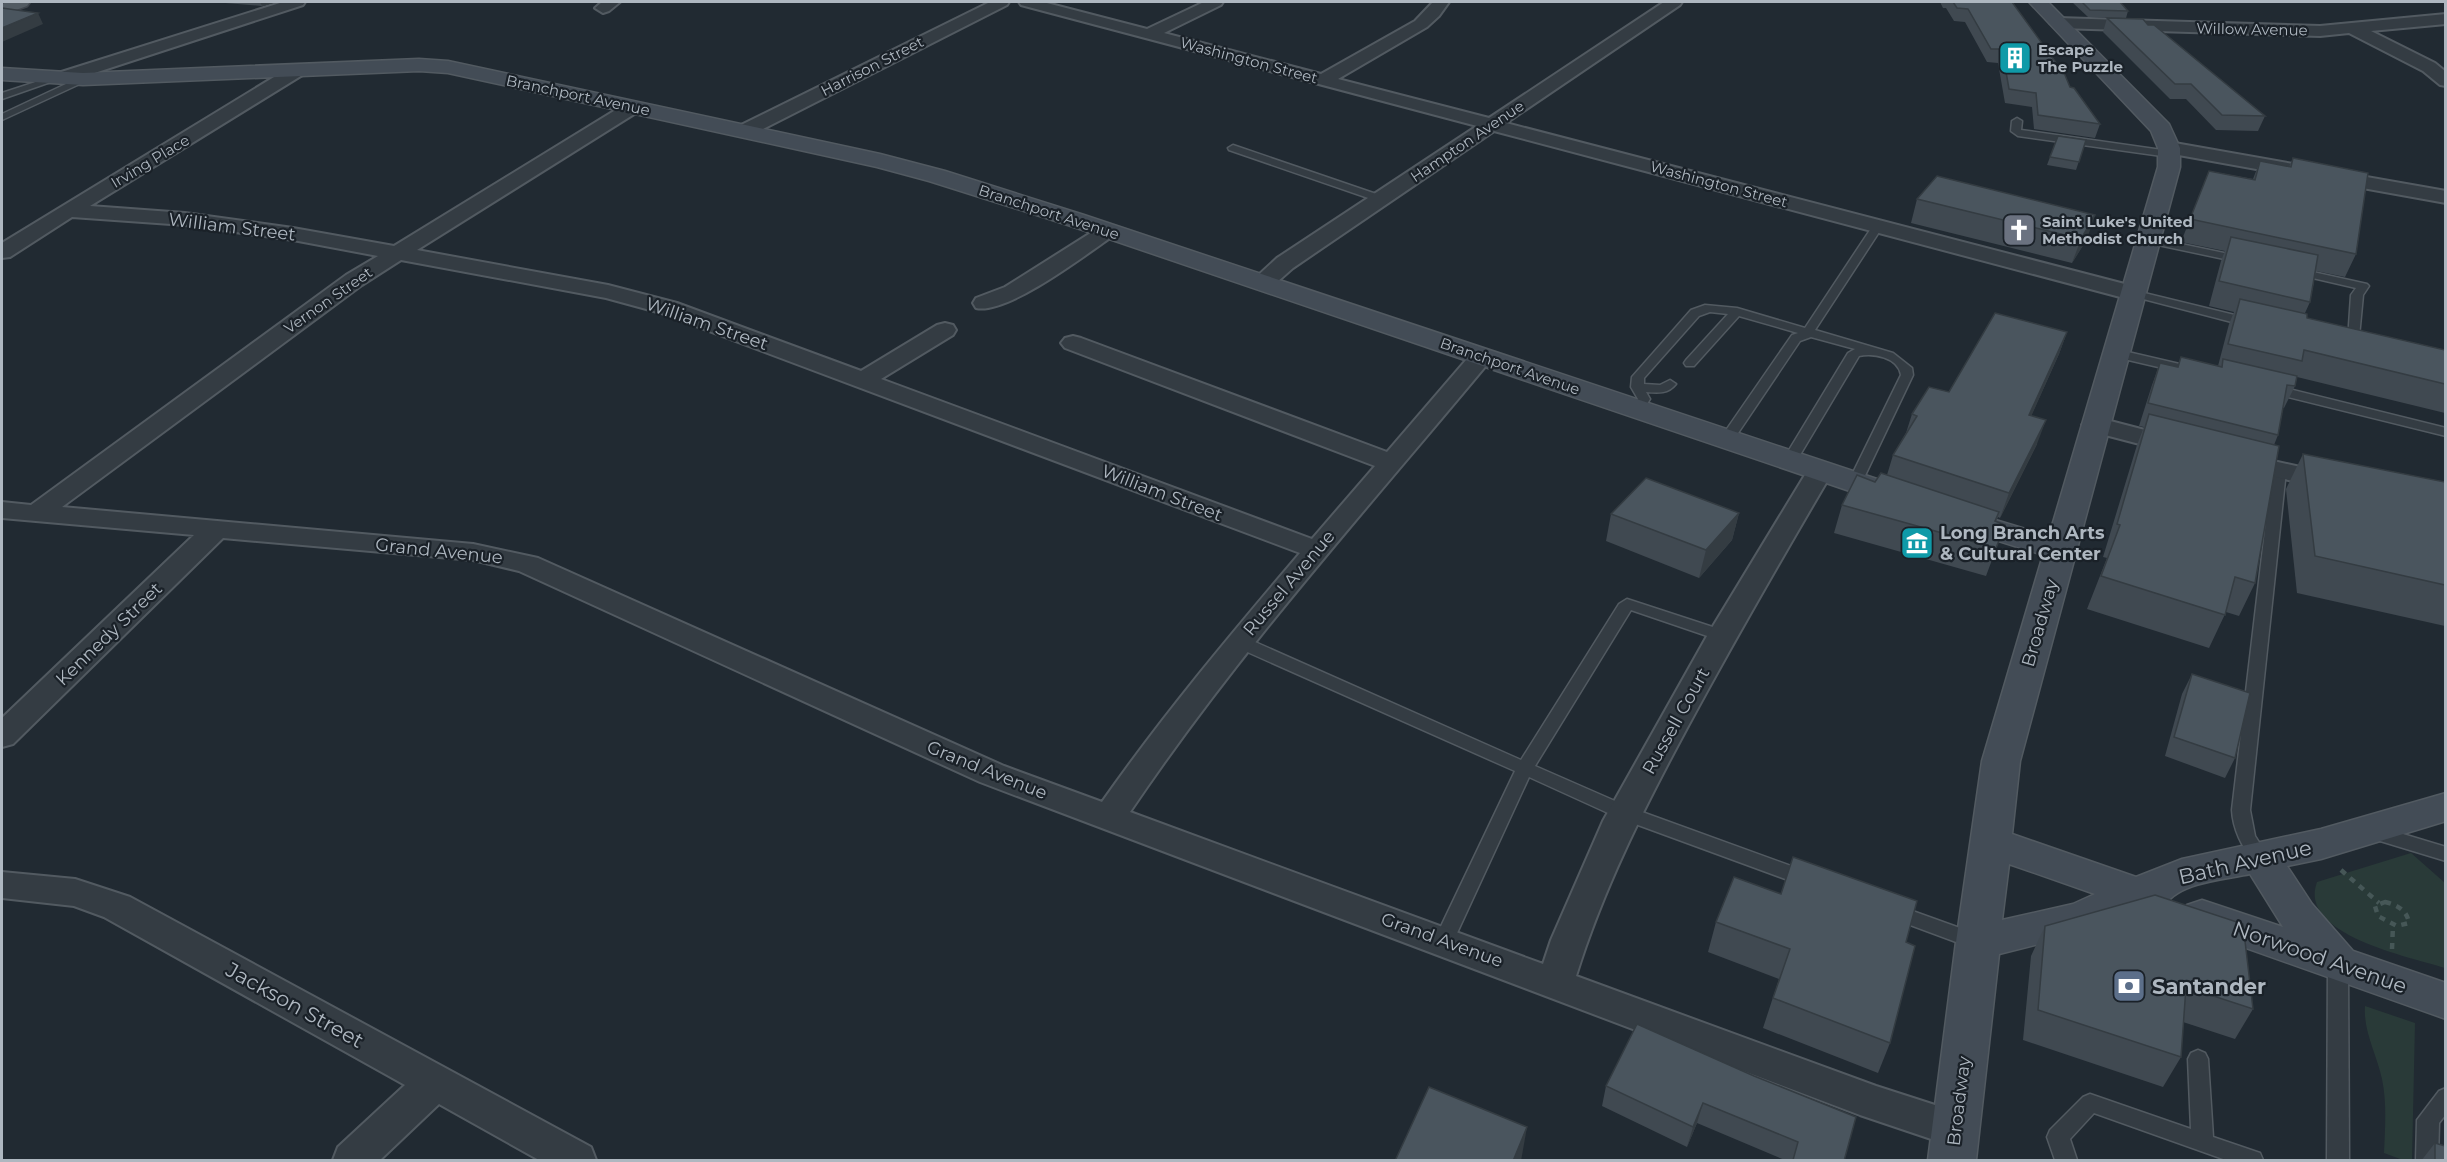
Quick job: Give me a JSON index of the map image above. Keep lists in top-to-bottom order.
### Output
{
  "streets": {
    "street": [
      "Willow Avenue",
      "Washington Street",
      "Harrison Street",
      "Branchport Avenue",
      "Hampton Avenue",
      "Irving Place",
      "William Street",
      "Vernon Street",
      "Grand Avenue",
      "Russel Avenue",
      "Broadway",
      "Kennedy Street",
      "Russell Court",
      "Bath Avenue",
      "Norwood Avenue",
      "Jackson Street"
    ]
  },
  "crossings": [
    ["Washington Street", "Hampton Avenue"],
    ["Washington Street", "Broadway"],
    ["Harrison Street", "Branchport Avenue"],
    ["Branchport Avenue", "Hampton Avenue"],
    ["Branchport Avenue", "Irving Place"],
    ["Branchport Avenue", "Vernon Street"],
    ["Branchport Avenue", "Russel Avenue"],
    ["Branchport Avenue", "Broadway"],
    ["Branchport Avenue", "Russell Court"],
    ["Irving Place", "William Street"],
    ["William Street", "Vernon Street"],
    ["William Street", "Russel Avenue"],
    ["Vernon Street", "Grand Avenue"],
    ["Grand Avenue", "Russel Avenue"],
    ["Grand Avenue", "Broadway"],
    ["Grand Avenue", "Kennedy Street"],
    ["Grand Avenue", "Russell Court"],
    ["Broadway", "Bath Avenue"],
    ["Broadway", "Norwood Avenue"],
    ["Bath Avenue", "Norwood Avenue"]
  ],
  "places": {
    "building": ["Escape The Puzzle"],
    "church": ["Saint Luke's United Methodist Church"],
    "museum": ["Long Branch Arts & Cultural Center"],
    "bank": ["Santander"]
  }
}
